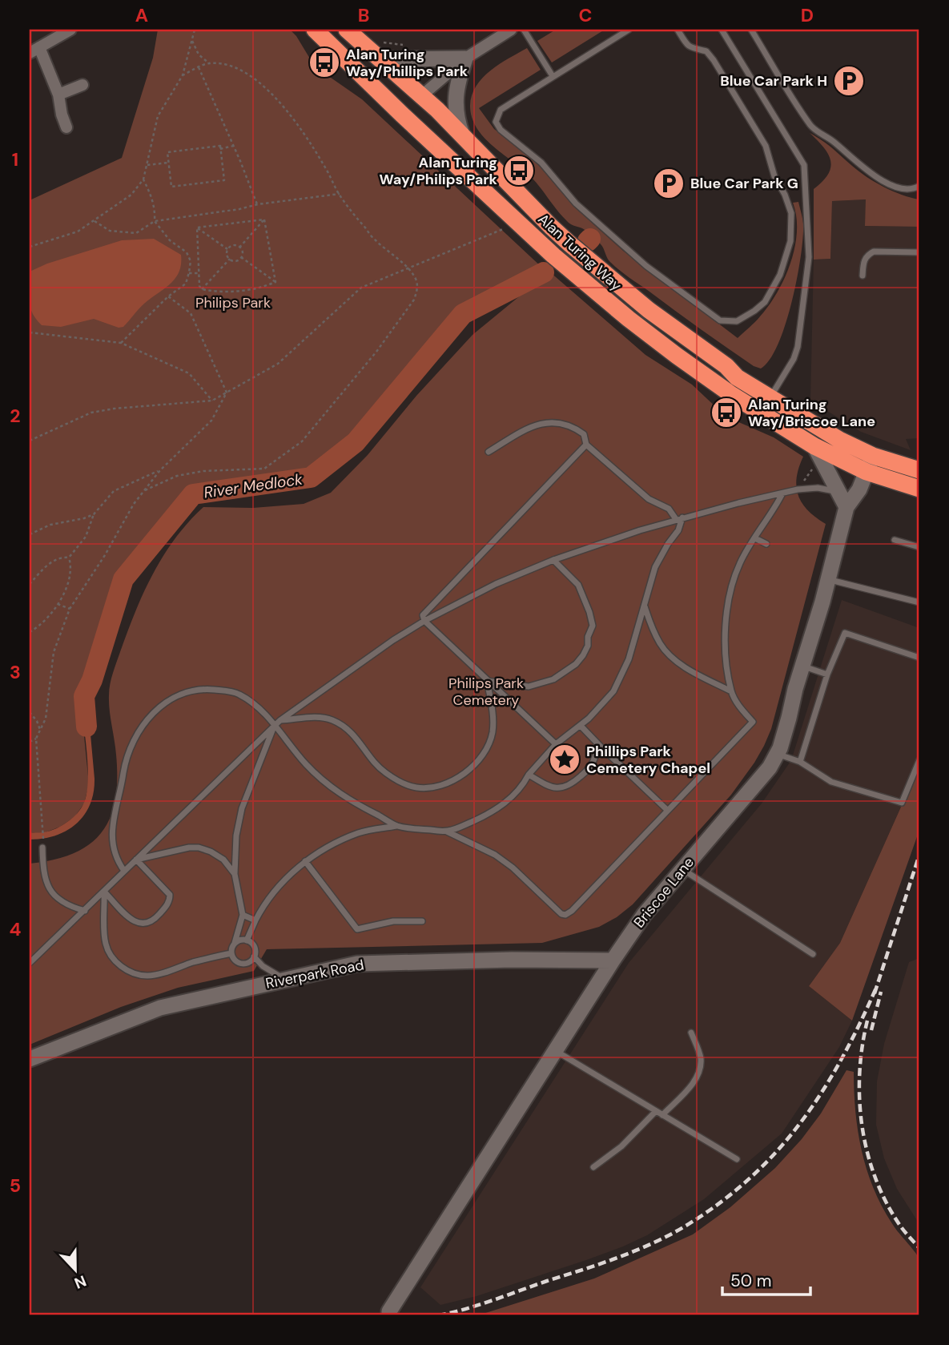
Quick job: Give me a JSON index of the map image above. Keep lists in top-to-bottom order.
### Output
{
  "streets": {
    "highway": ["Alan Turing Way"],
    "street": ["Briscoe Lane", "Riverpark Road"]
  },
  "crossings": [
    ["Alan Turing Way", "Briscoe Lane"],
    ["Briscoe Lane", "Riverpark Road"]
  ],
  "water": ["River Medlock"],
  "parks": ["Philips Park", "Philips Park Cemetery"],
  "places": {
    "bus stop": ["Alan Turing Way/Phillips Park", "Alan Turing Way/Philips Park", "Alan Turing Way/Briscoe Lane"],
    "parking": ["Blue Car Park H", "Blue Car Park G"],
    "place": ["Phillips Park Cemetery Chapel"]
  },
  "scale_bar": "50 m",
  "north": "bottom",
  "grid": {
    "columns": [
      "A",
      "B",
      "C",
      "D"
    ],
    "rows": [
      "1",
      "2",
      "3",
      "4",
      "5"
    ]
  }
}
